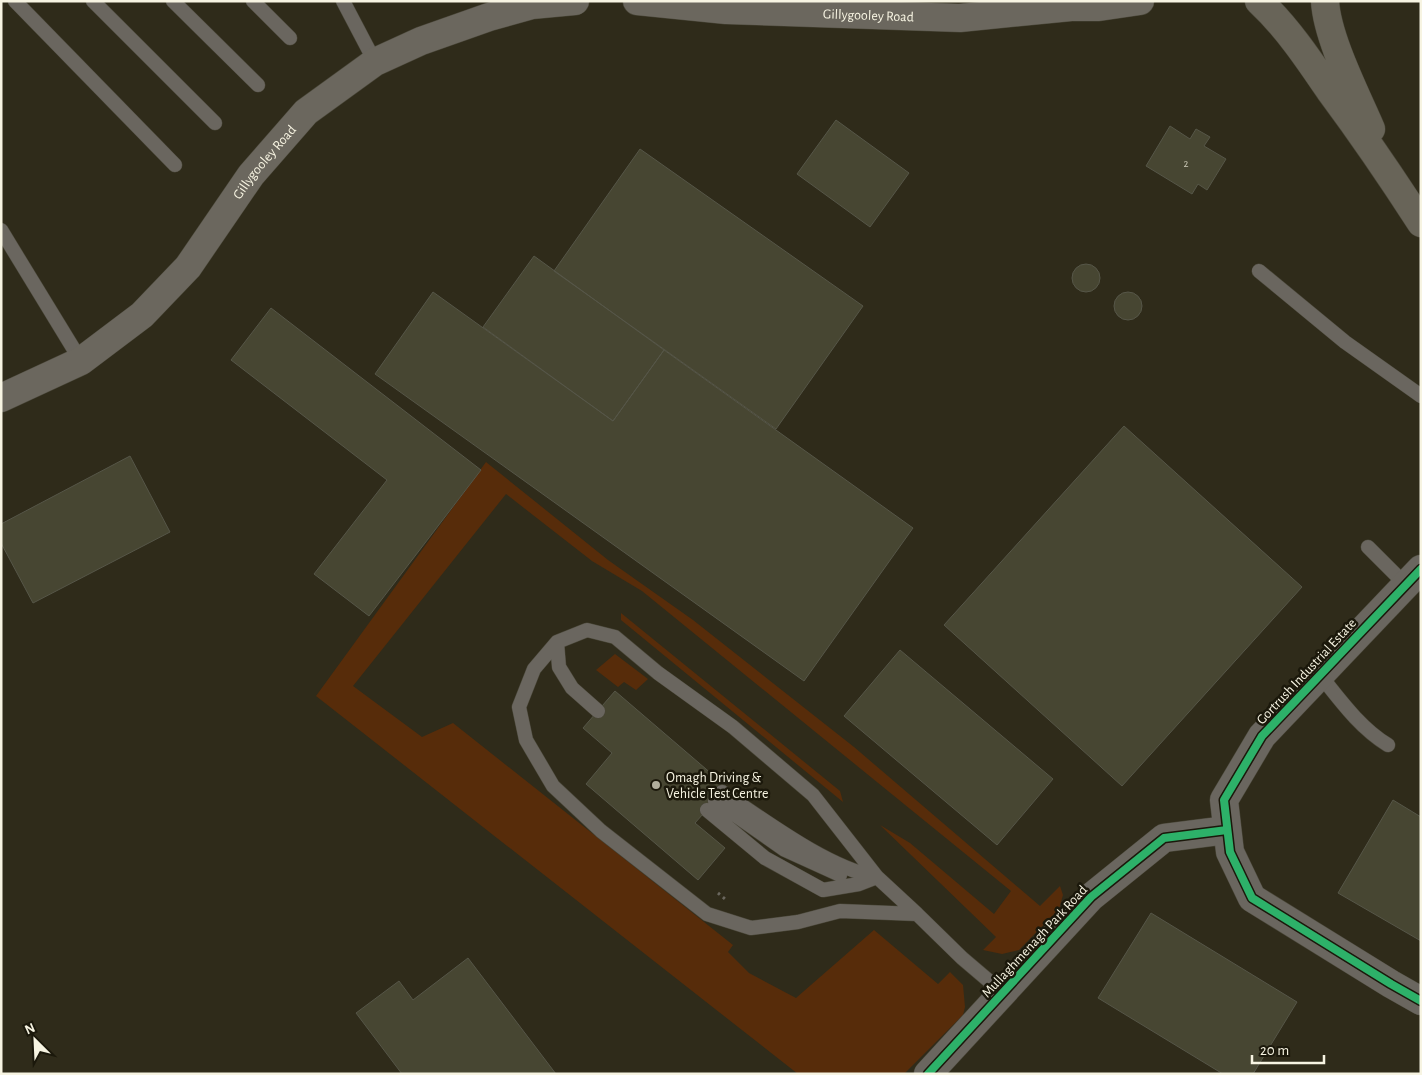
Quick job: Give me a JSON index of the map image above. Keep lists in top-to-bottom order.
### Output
{
  "streets": {
    "main road": ["Gillygooley Road"],
    "street": ["Gortrush Industrial Estate", "Mullaghmenagh Park Road"]
  },
  "crossings": [
    ["Gortrush Industrial Estate", "Mullaghmenagh Park Road"]
  ],
  "places": ["Omagh Driving & Vehicle Test Centre"],
  "house_numbers": ["2"],
  "scale_bar": "20 m",
  "north": "top left"
}
